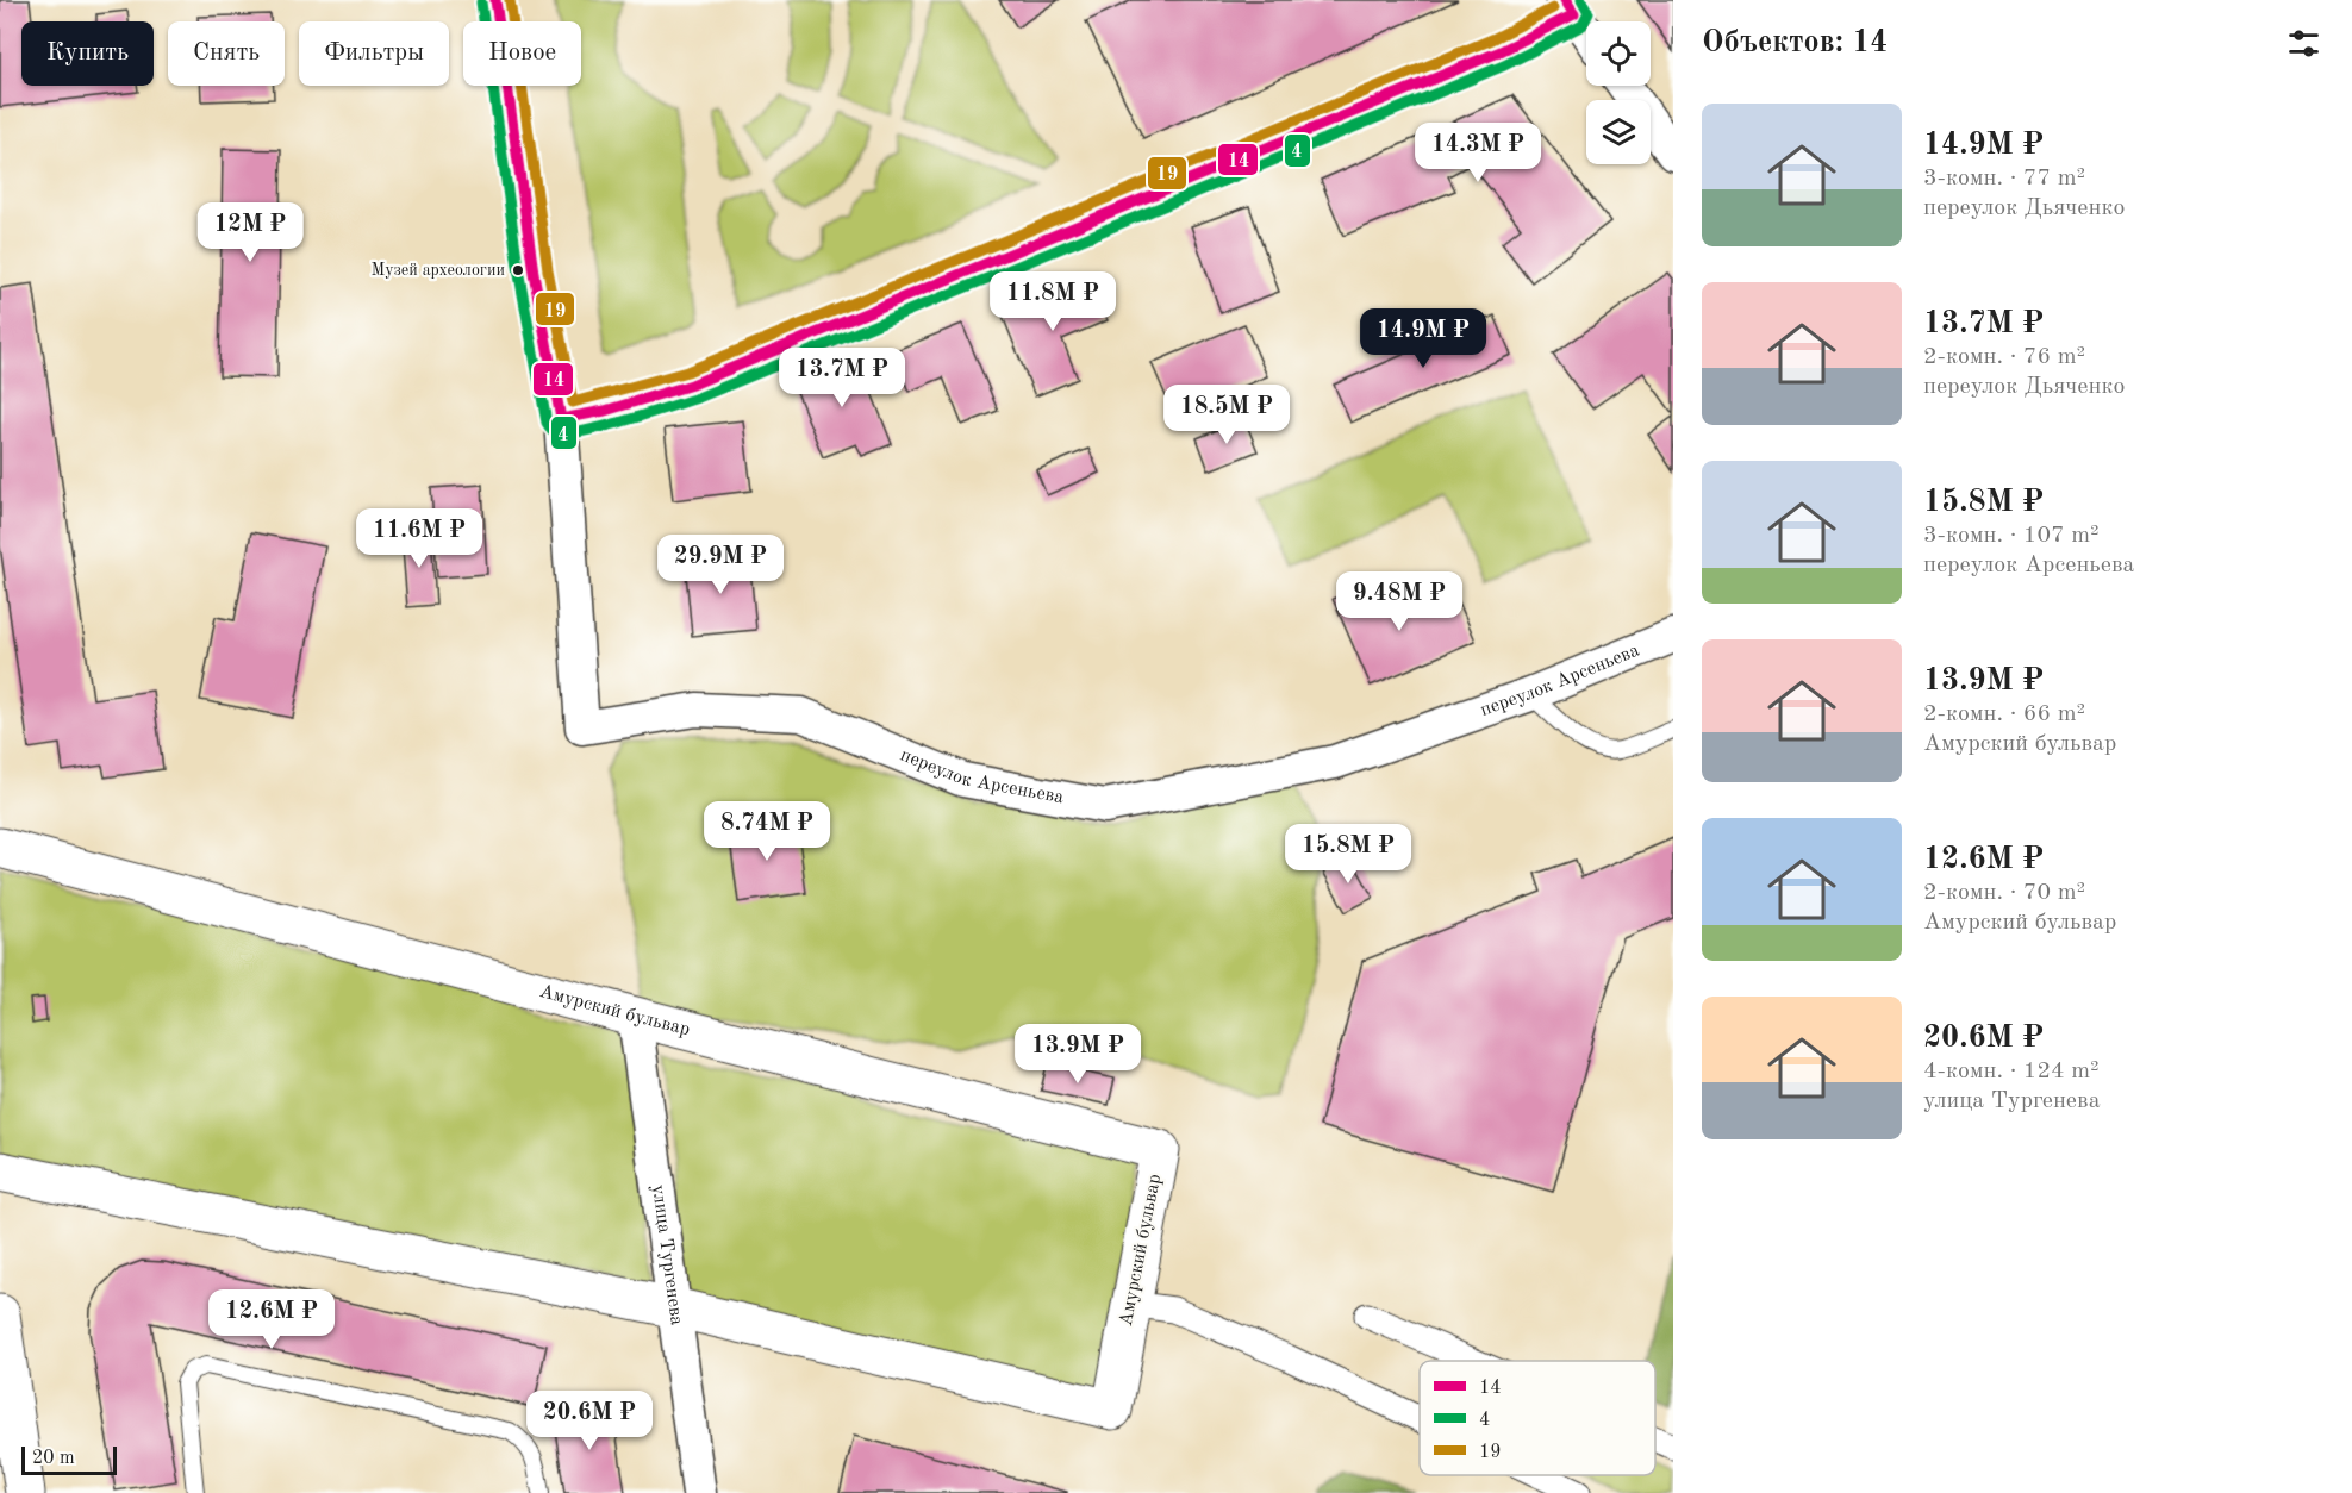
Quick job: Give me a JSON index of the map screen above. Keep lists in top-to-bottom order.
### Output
{
  "streets": {
    "street": ["переулок Арсеньева", "Амурский бульвар", "улица Тургенева"]
  },
  "crossings": [
    ["Амурский бульвар", "улица Тургенева"]
  ],
  "places": ["Музей археологии"],
  "lines": ["transit line 14", "transit line 4", "transit line 19"],
  "legend": ["14", "4", "19"],
  "scale_bar": "20 m",
  "page": {
    "heading": "Объектов: 14",
    "chip": [
      "Купить",
      "Снять",
      "Фильтры",
      "Новое"
    ],
    "list": [
      {
        "name": "14.9M ₽",
        "note": "3-комн. · 77 m² · переулок Дьяченко"
      },
      {
        "name": "13.7M ₽",
        "note": "2-комн. · 76 m² · переулок Дьяченко"
      },
      {
        "name": "15.8M ₽",
        "note": "3-комн. · 107 m² · переулок Арсеньева"
      },
      {
        "name": "13.9M ₽",
        "note": "2-комн. · 66 m² · Амурский бульвар"
      },
      {
        "name": "12.6M ₽",
        "note": "2-комн. · 70 m² · Амурский бульвар"
      },
      {
        "name": "20.6M ₽",
        "note": "4-комн. · 124 m² · улица Тургенева"
      }
    ],
    "price": [
      "14.3M ₽",
      "12M ₽",
      "11.8M ₽",
      "14.9M ₽",
      "13.7M ₽",
      "18.5M ₽",
      "11.6M ₽",
      "29.9M ₽",
      "9.48M ₽",
      "8.74M ₽",
      "15.8M ₽",
      "13.9M ₽",
      "12.6M ₽",
      "20.6M ₽"
    ],
    "scale": "20 m"
  }
}
